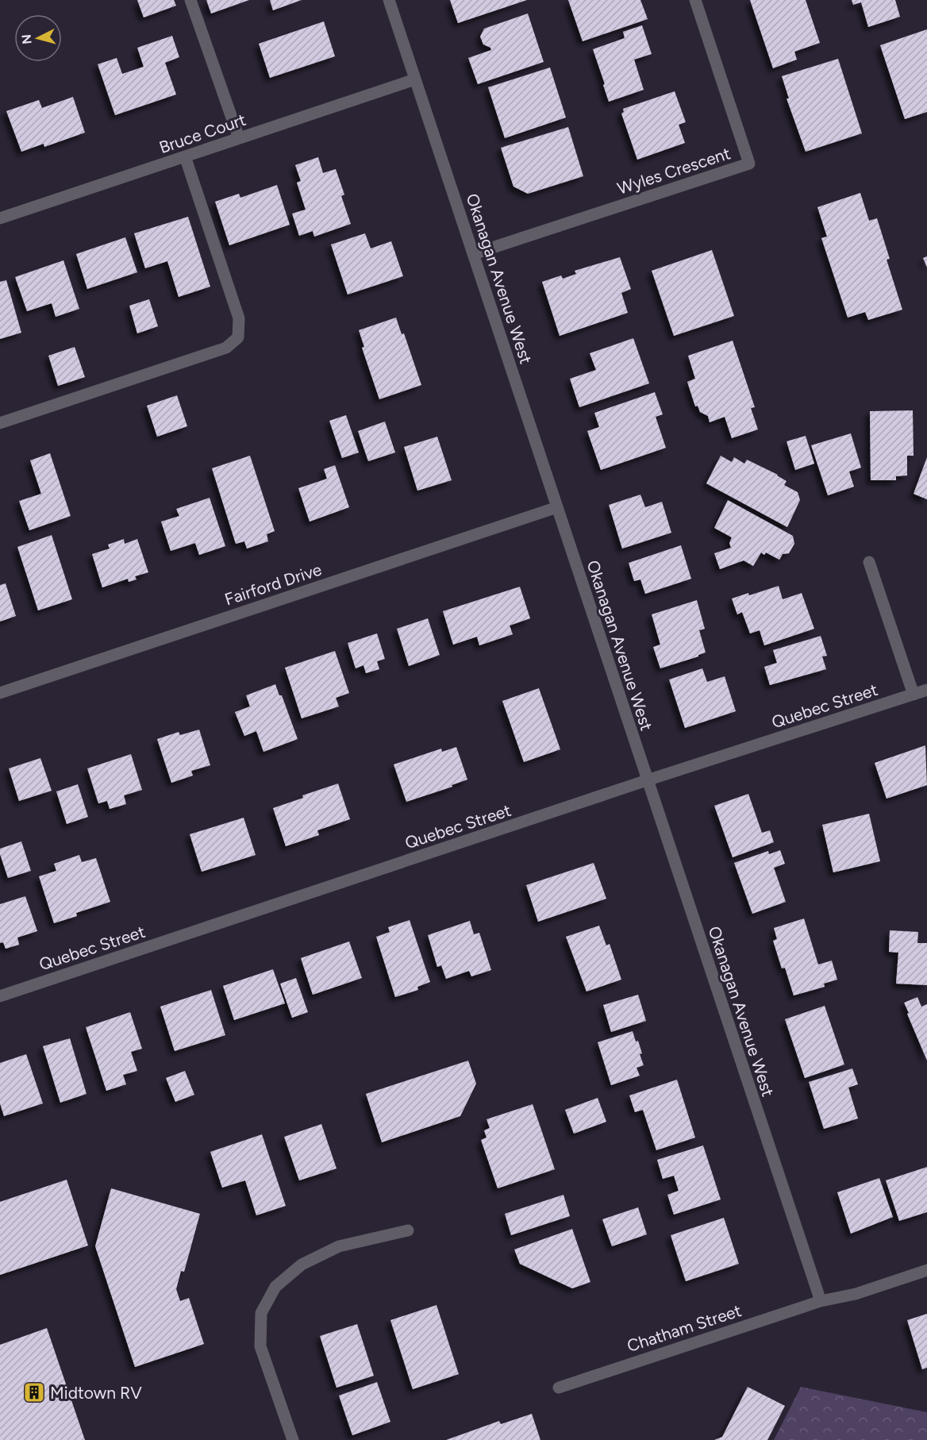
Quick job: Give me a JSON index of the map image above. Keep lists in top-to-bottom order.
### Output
{
  "streets": {
    "street": [
      "Bruce Court",
      "Wyles Crescent",
      "Okanagan Avenue West",
      "Fairford Drive",
      "Quebec Street",
      "Chatham Street"
    ]
  },
  "crossings": [
    ["Bruce Court", "Okanagan Avenue West"],
    ["Wyles Crescent", "Okanagan Avenue West"],
    ["Okanagan Avenue West", "Fairford Drive"],
    ["Okanagan Avenue West", "Quebec Street"],
    ["Okanagan Avenue West", "Chatham Street"]
  ],
  "places": {
    "building": ["Midtown RV"]
  },
  "north": "left"
}
